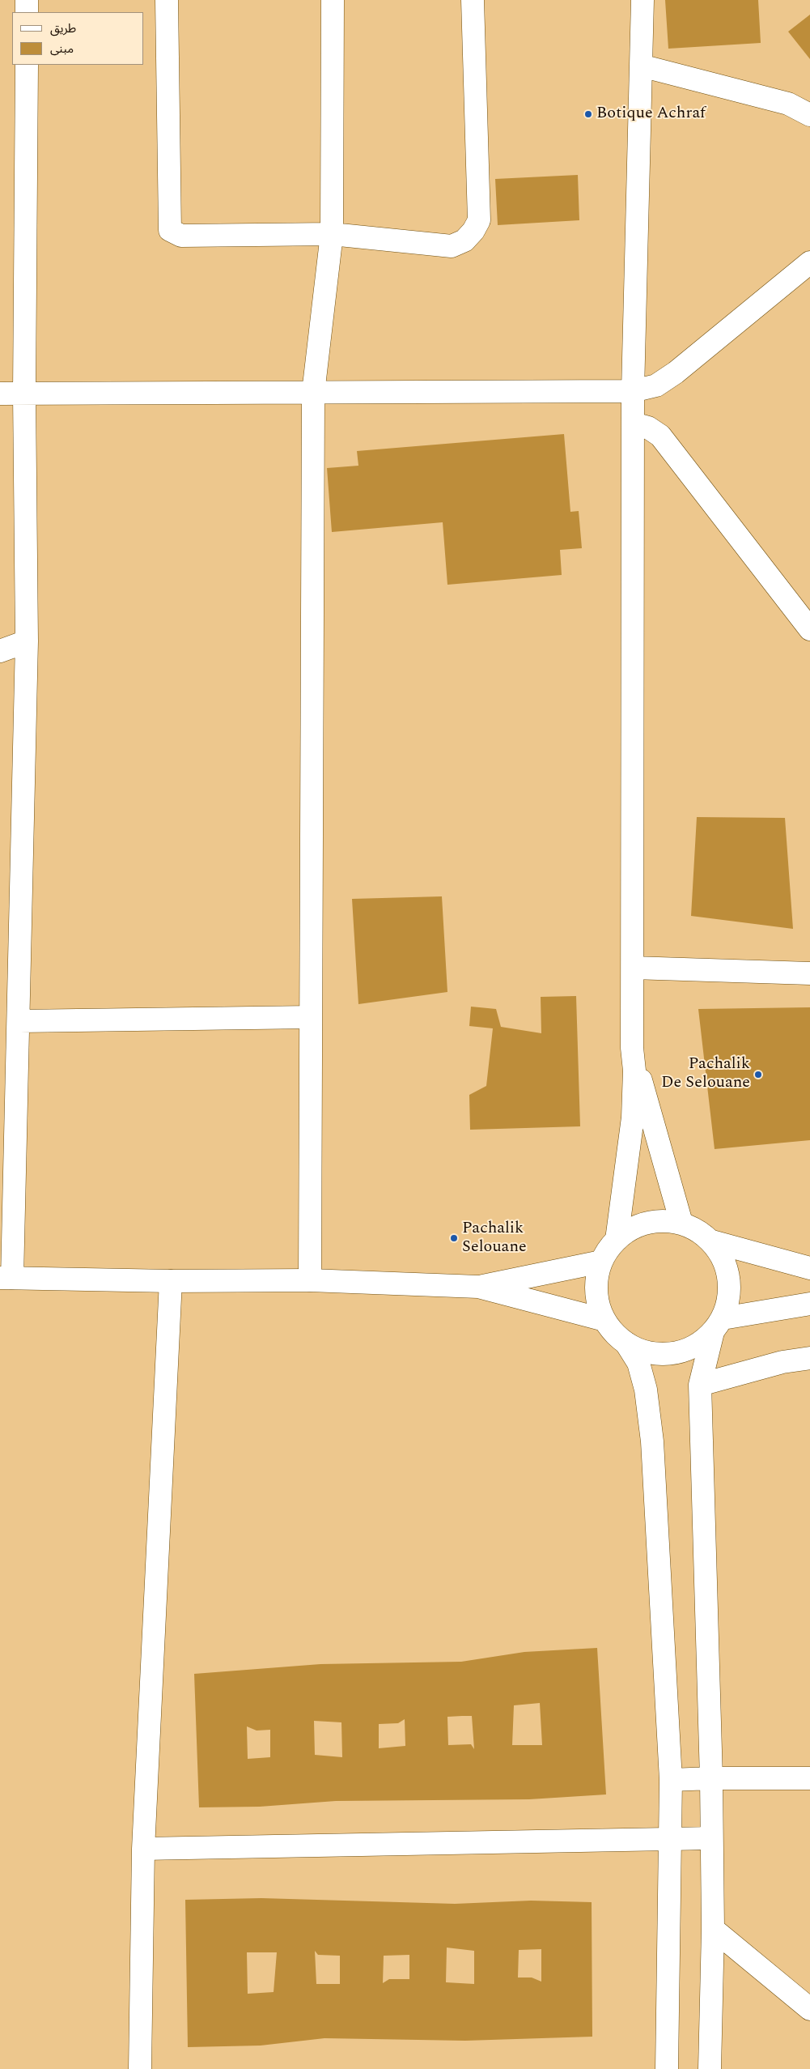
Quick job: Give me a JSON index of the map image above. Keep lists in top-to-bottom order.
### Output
{
  "places": ["Botique Achraf", "Pachalik De Selouane", "Pachalik Selouane"],
  "legend": ["طريق", "مبنى"]
}
